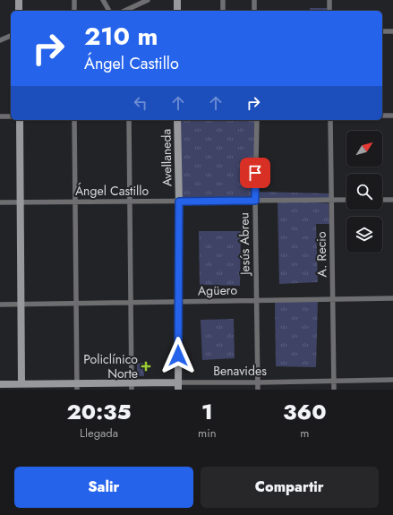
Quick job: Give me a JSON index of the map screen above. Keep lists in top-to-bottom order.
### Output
{
  "streets": {
    "street": [
      "Avellaneda",
      "Ángel Castillo",
      "Jesús Abreu",
      "A. Recio",
      "Agüero",
      "Benavides"
    ]
  },
  "crossings": [
    ["Avellaneda", "Ángel Castillo"],
    ["Avellaneda", "Agüero"],
    ["Avellaneda", "Benavides"],
    ["Ángel Castillo", "Jesús Abreu"],
    ["Ángel Castillo", "A. Recio"],
    ["Jesús Abreu", "Agüero"],
    ["Jesús Abreu", "Benavides"],
    ["A. Recio", "Agüero"],
    ["A. Recio", "Benavides"]
  ],
  "places": {
    "health": ["Policlínico Norte"]
  },
  "north": "top right",
  "page": {
    "turn": ["210 m", "Ángel Castillo"],
    "eta": [
      "20:35",
      "Llegada",
      "1",
      "min",
      "360",
      "m"
    ],
    "buttons": ["Salir", "Compartir"]
  }
}
